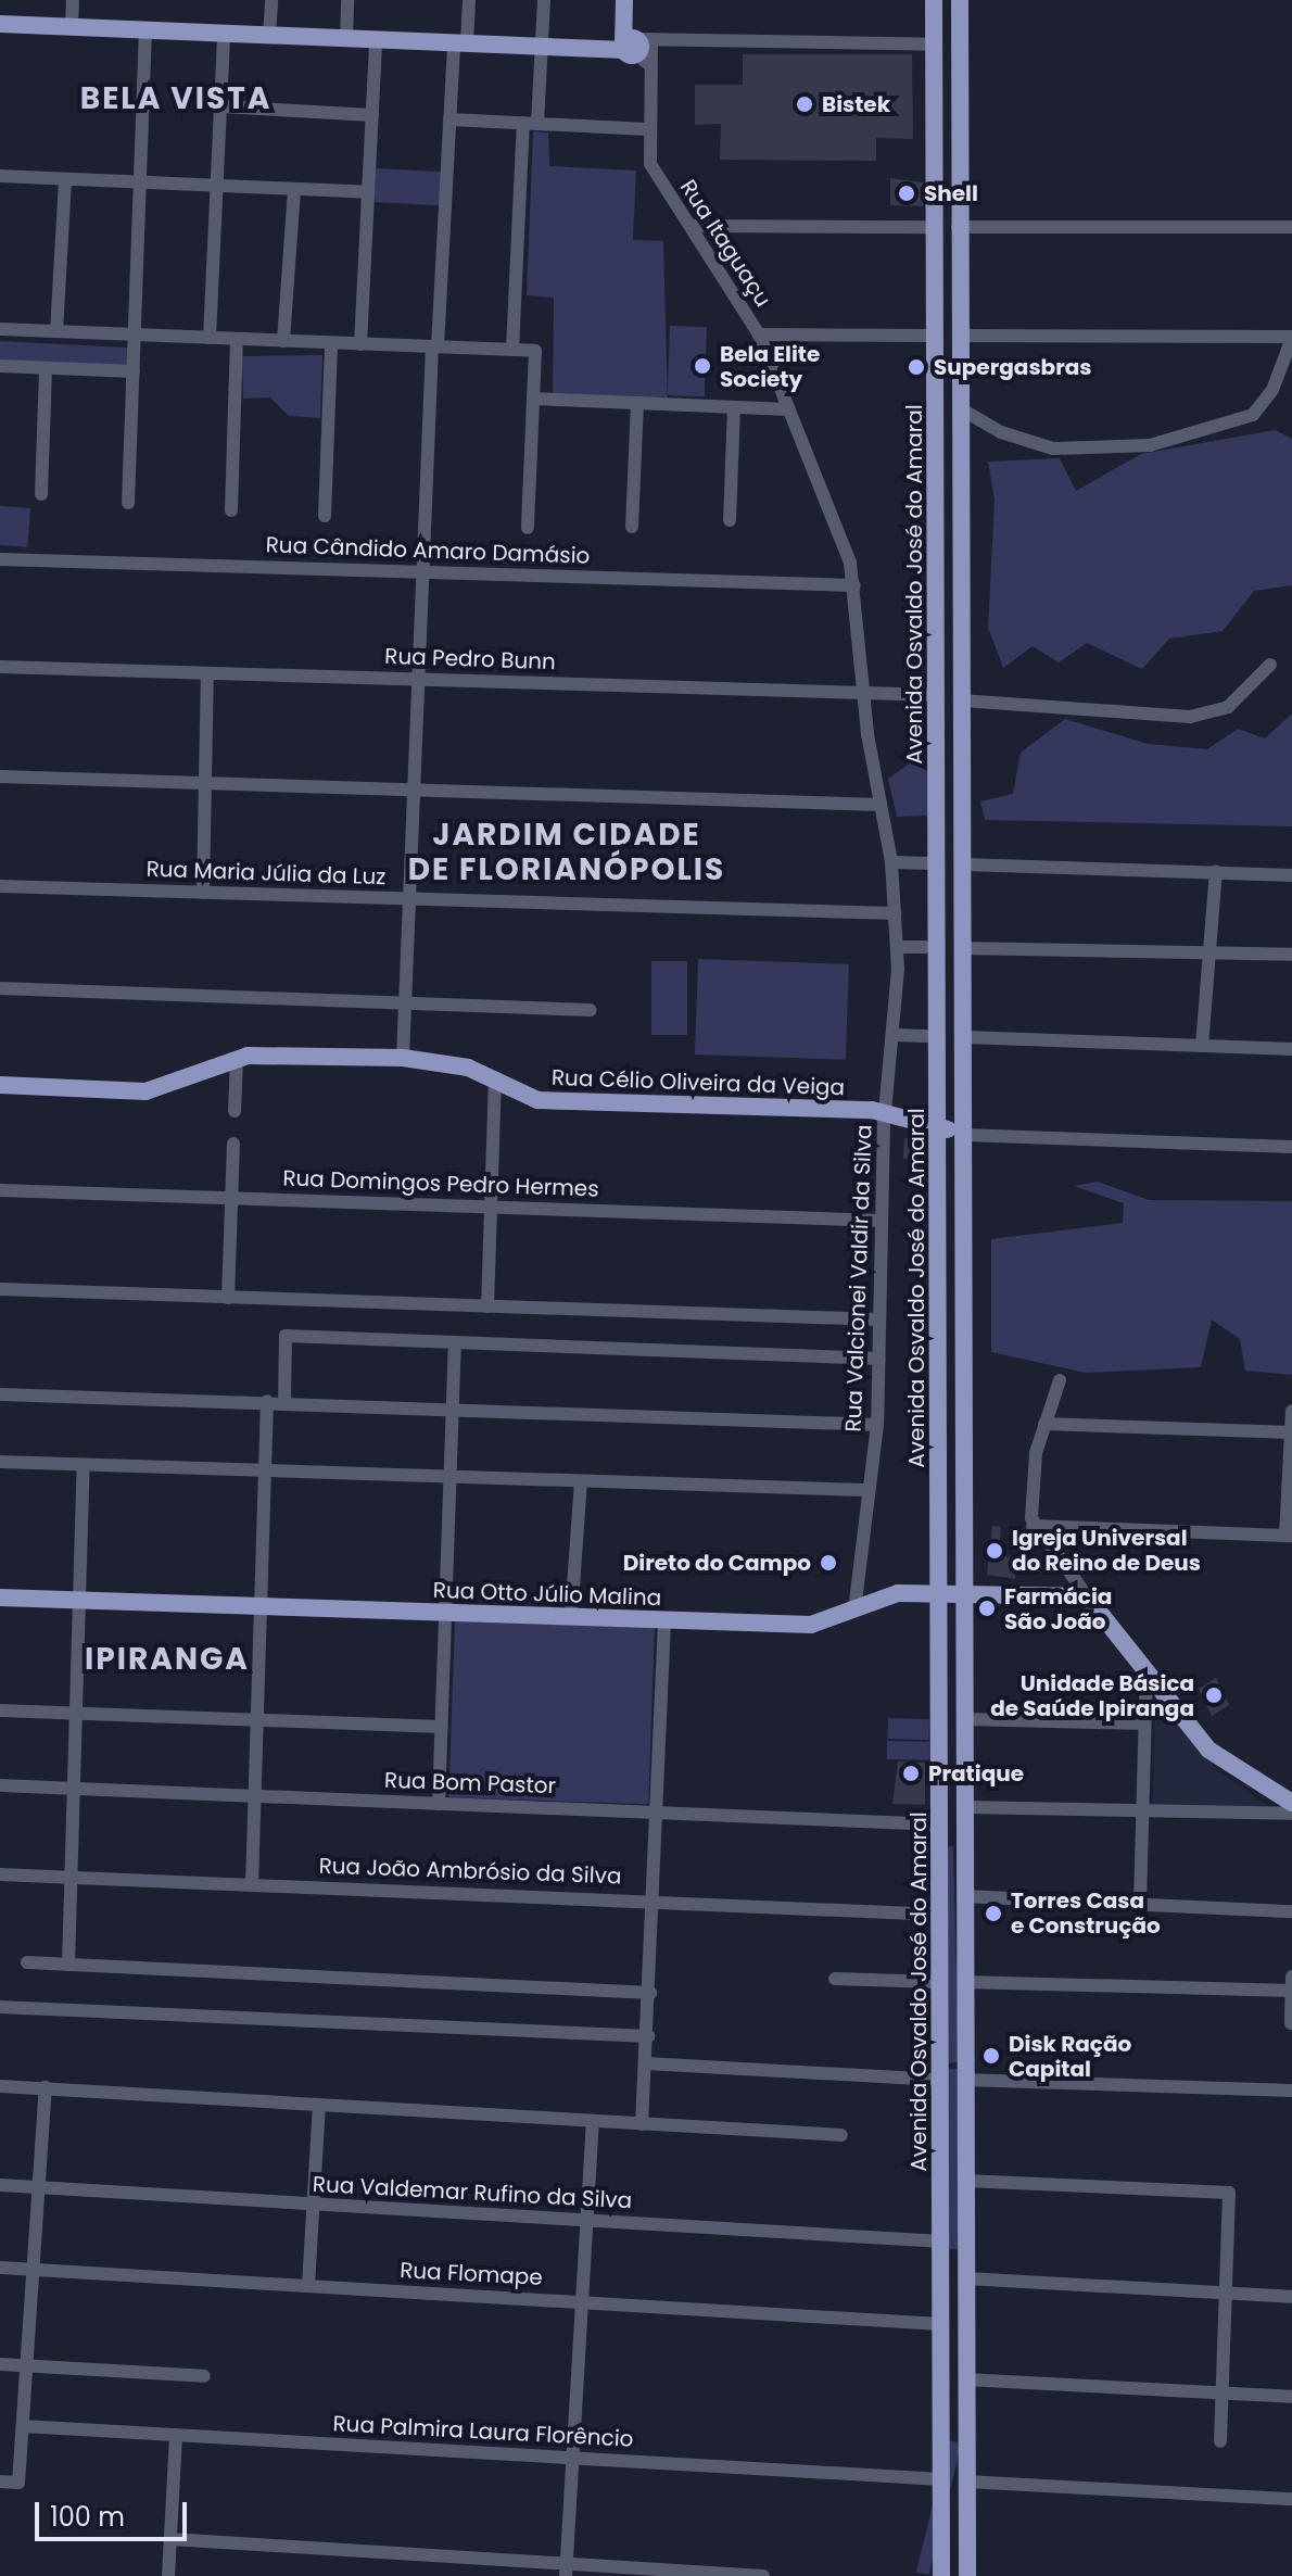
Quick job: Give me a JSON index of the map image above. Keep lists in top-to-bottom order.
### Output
{
  "streets": {
    "main road": ["Avenida Osvaldo José do Amaral", "Rua Célio Oliveira da Veiga", "Rua Otto Júlio Malina"],
    "street": [
      "Rua Itaguaçu",
      "Rua Cândido Amaro Damásio",
      "Rua Pedro Bunn",
      "Rua Maria Júlia da Luz",
      "Rua Domingos Pedro Hermes",
      "Rua Valcionei Valdir da Silva",
      "Rua Bom Pastor",
      "Rua João Ambrósio da Silva",
      "Rua Valdemar Rufino da Silva",
      "Rua Flomape",
      "Rua Palmira Laura Florêncio"
    ]
  },
  "crossings": [
    ["Rua Itaguaçu", "Rua Cândido Amaro Damásio"],
    ["Rua Itaguaçu", "Rua Valcionei Valdir da Silva"],
    ["Rua Cândido Amaro Damásio", "Rua Valcionei Valdir da Silva"],
    ["Avenida Osvaldo José do Amaral", "Rua Pedro Bunn"],
    ["Avenida Osvaldo José do Amaral", "Rua Célio Oliveira da Veiga"],
    ["Avenida Osvaldo José do Amaral", "Rua Otto Júlio Malina"],
    ["Avenida Osvaldo José do Amaral", "Rua Bom Pastor"],
    ["Avenida Osvaldo José do Amaral", "Rua João Ambrósio da Silva"],
    ["Avenida Osvaldo José do Amaral", "Rua Valdemar Rufino da Silva"],
    ["Avenida Osvaldo José do Amaral", "Rua Flomape"],
    ["Avenida Osvaldo José do Amaral", "Rua Palmira Laura Florêncio"],
    ["Rua Pedro Bunn", "Rua Valcionei Valdir da Silva"],
    ["Rua Maria Júlia da Luz", "Rua Valcionei Valdir da Silva"],
    ["Rua Célio Oliveira da Veiga", "Rua Valcionei Valdir da Silva"],
    ["Rua Domingos Pedro Hermes", "Rua Valcionei Valdir da Silva"],
    ["Rua Valcionei Valdir da Silva", "Rua Otto Júlio Malina"]
  ],
  "districts": ["BELA VISTA", "JARDIM CIDADE DE FLORIANÓPOLIS", "IPIRANGA"],
  "places": [
    "Bistek",
    "Shell",
    "Bela Elite Society",
    "Supergasbras",
    "Igreja Universal do Reino de Deus",
    "Direto do Campo",
    "Farmácia São João",
    "Unidade Básica de Saúde Ipiranga",
    "Pratique",
    "Torres Casa e Construção",
    "Disk Ração Capital"
  ],
  "scale_bar": "100 m"
}
